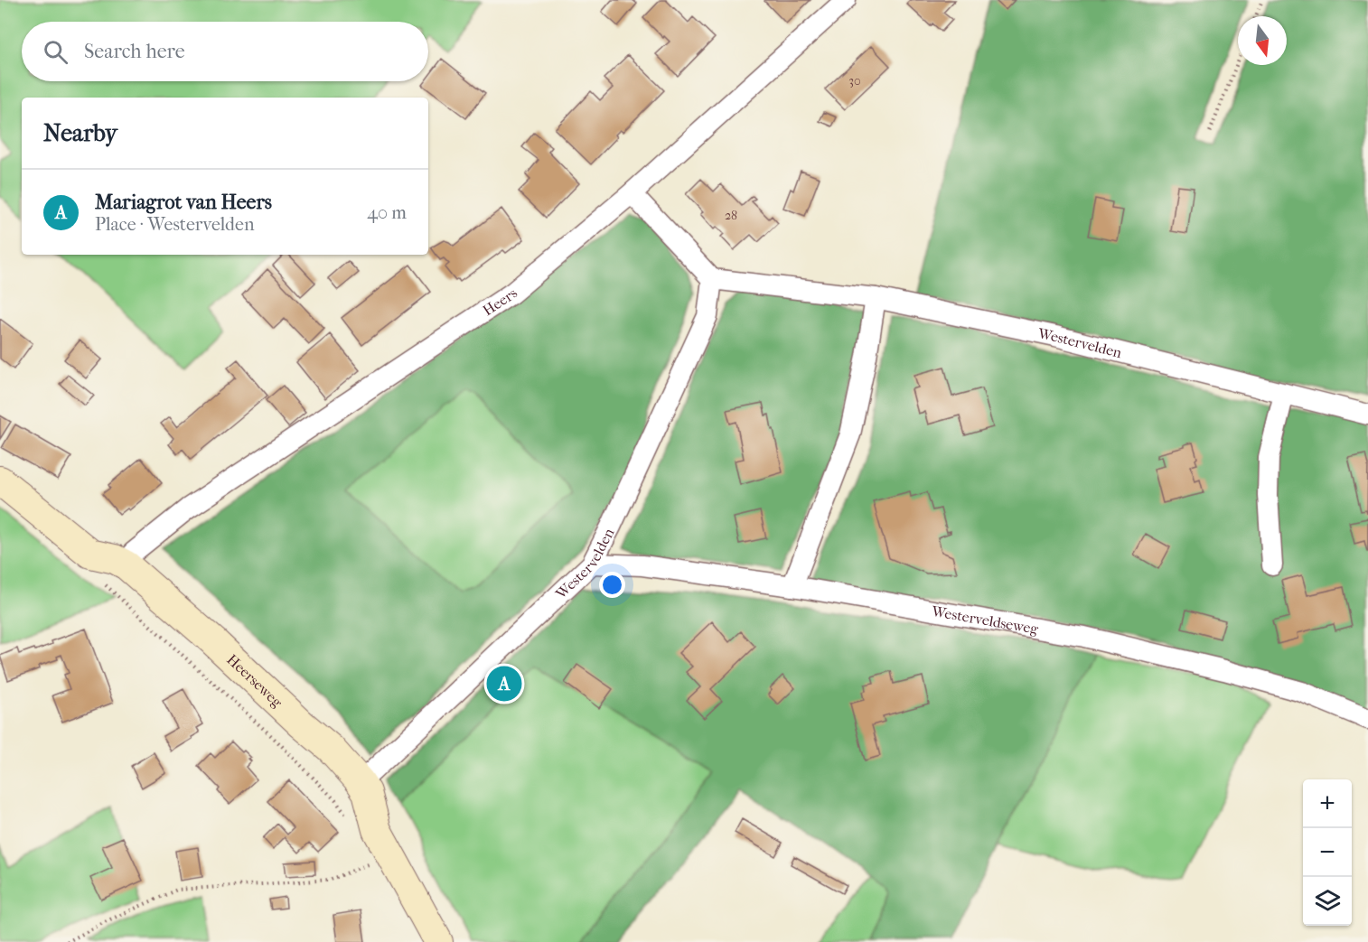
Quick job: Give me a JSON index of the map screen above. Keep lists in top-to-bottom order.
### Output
{
  "streets": {
    "street": [
      "Heers",
      "Westervelden",
      "Westerveldseweg",
      "Heerseweg"
    ]
  },
  "crossings": [
    ["Heers", "Heerseweg"],
    ["Westervelden", "Westerveldseweg"],
    ["Westervelden", "Heerseweg"]
  ],
  "house_numbers": ["30", "28"],
  "north": "bottom",
  "page": {
    "search": "Search here",
    "heading": "Nearby",
    "list": [
      {
        "mark": "A",
        "name": "Mariagrot van Heers",
        "note": "Place · Westervelden",
        "value": "40 m"
      }
    ],
    "pins": "A",
    "map_buttons": ["+", "−"]
  }
}
